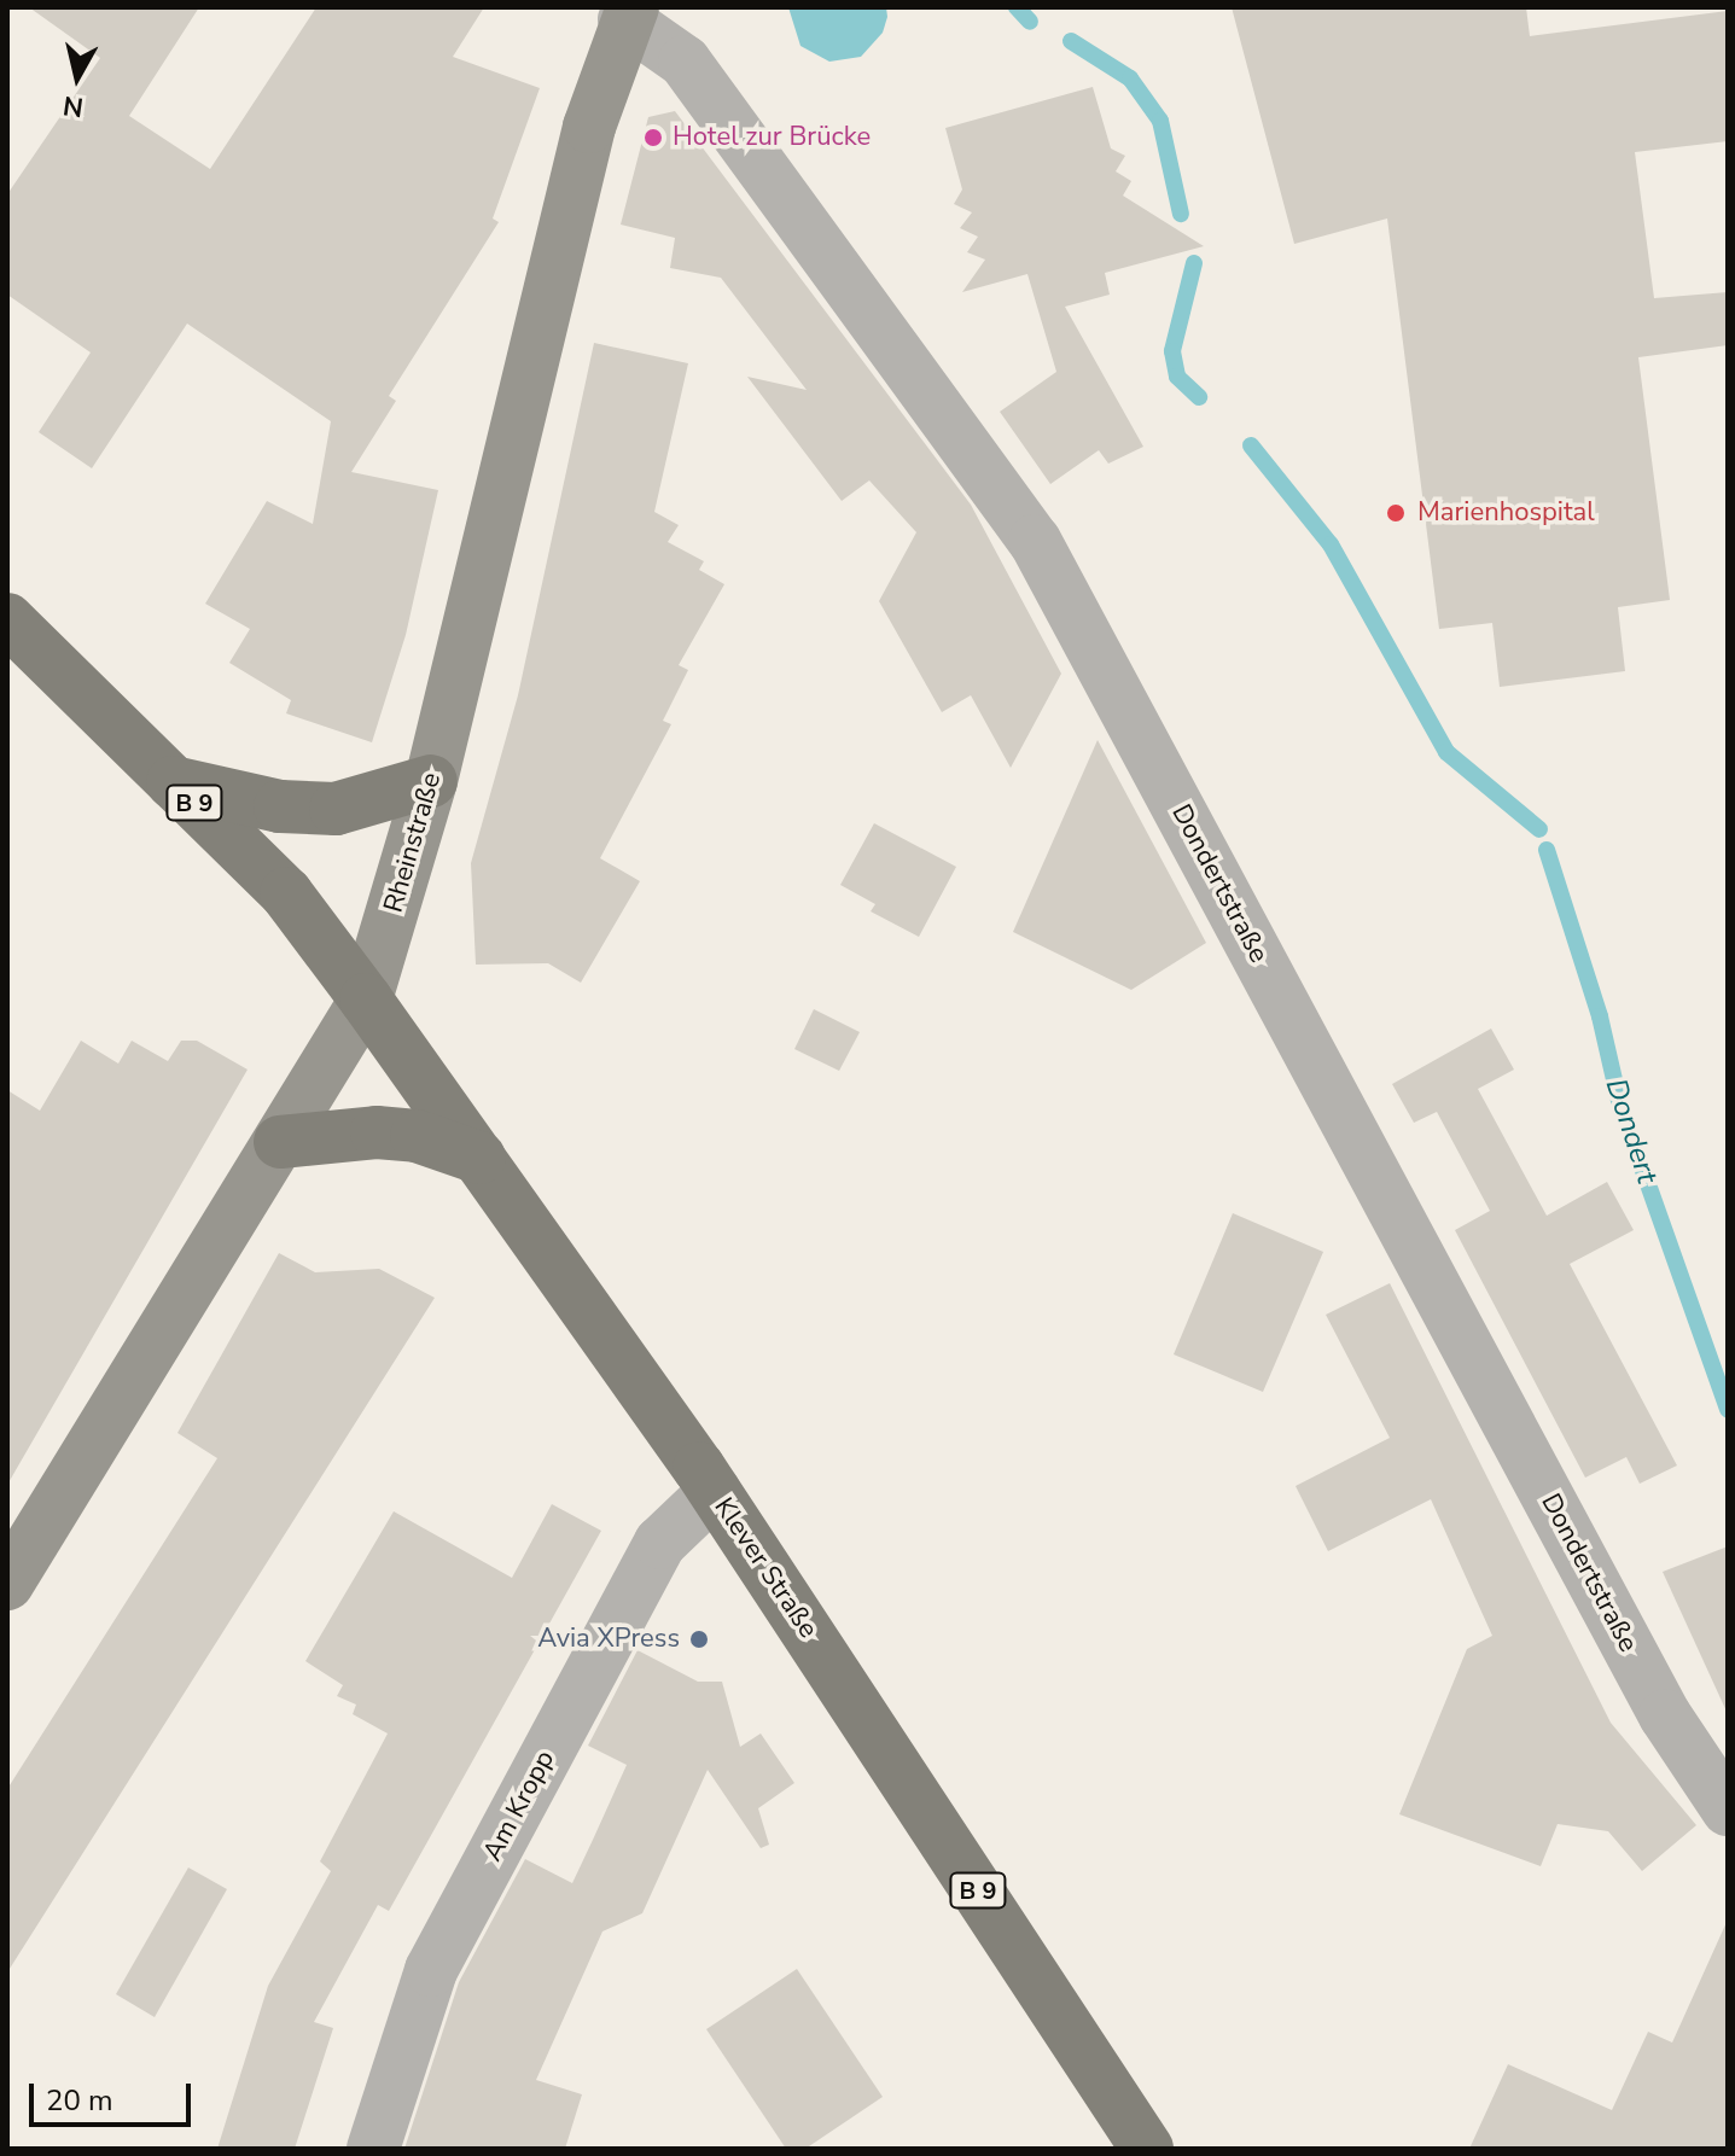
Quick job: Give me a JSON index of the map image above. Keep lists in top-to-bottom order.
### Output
{
  "streets": {
    "main road": ["B 9", "Klever Straße"],
    "street": ["Rheinstraße", "Dondertstraße", "Am Kropp"]
  },
  "crossings": [
    ["B 9", "Rheinstraße"],
    ["B 9", "Klever Straße"],
    ["Rheinstraße", "Dondertstraße"],
    ["Rheinstraße", "Klever Straße"],
    ["Klever Straße", "Am Kropp"]
  ],
  "water": ["Dondert"],
  "places": ["Hotel zur Brücke", "Marienhospital", "Avia XPress"],
  "scale_bar": "20 m",
  "north": "bottom"
}
